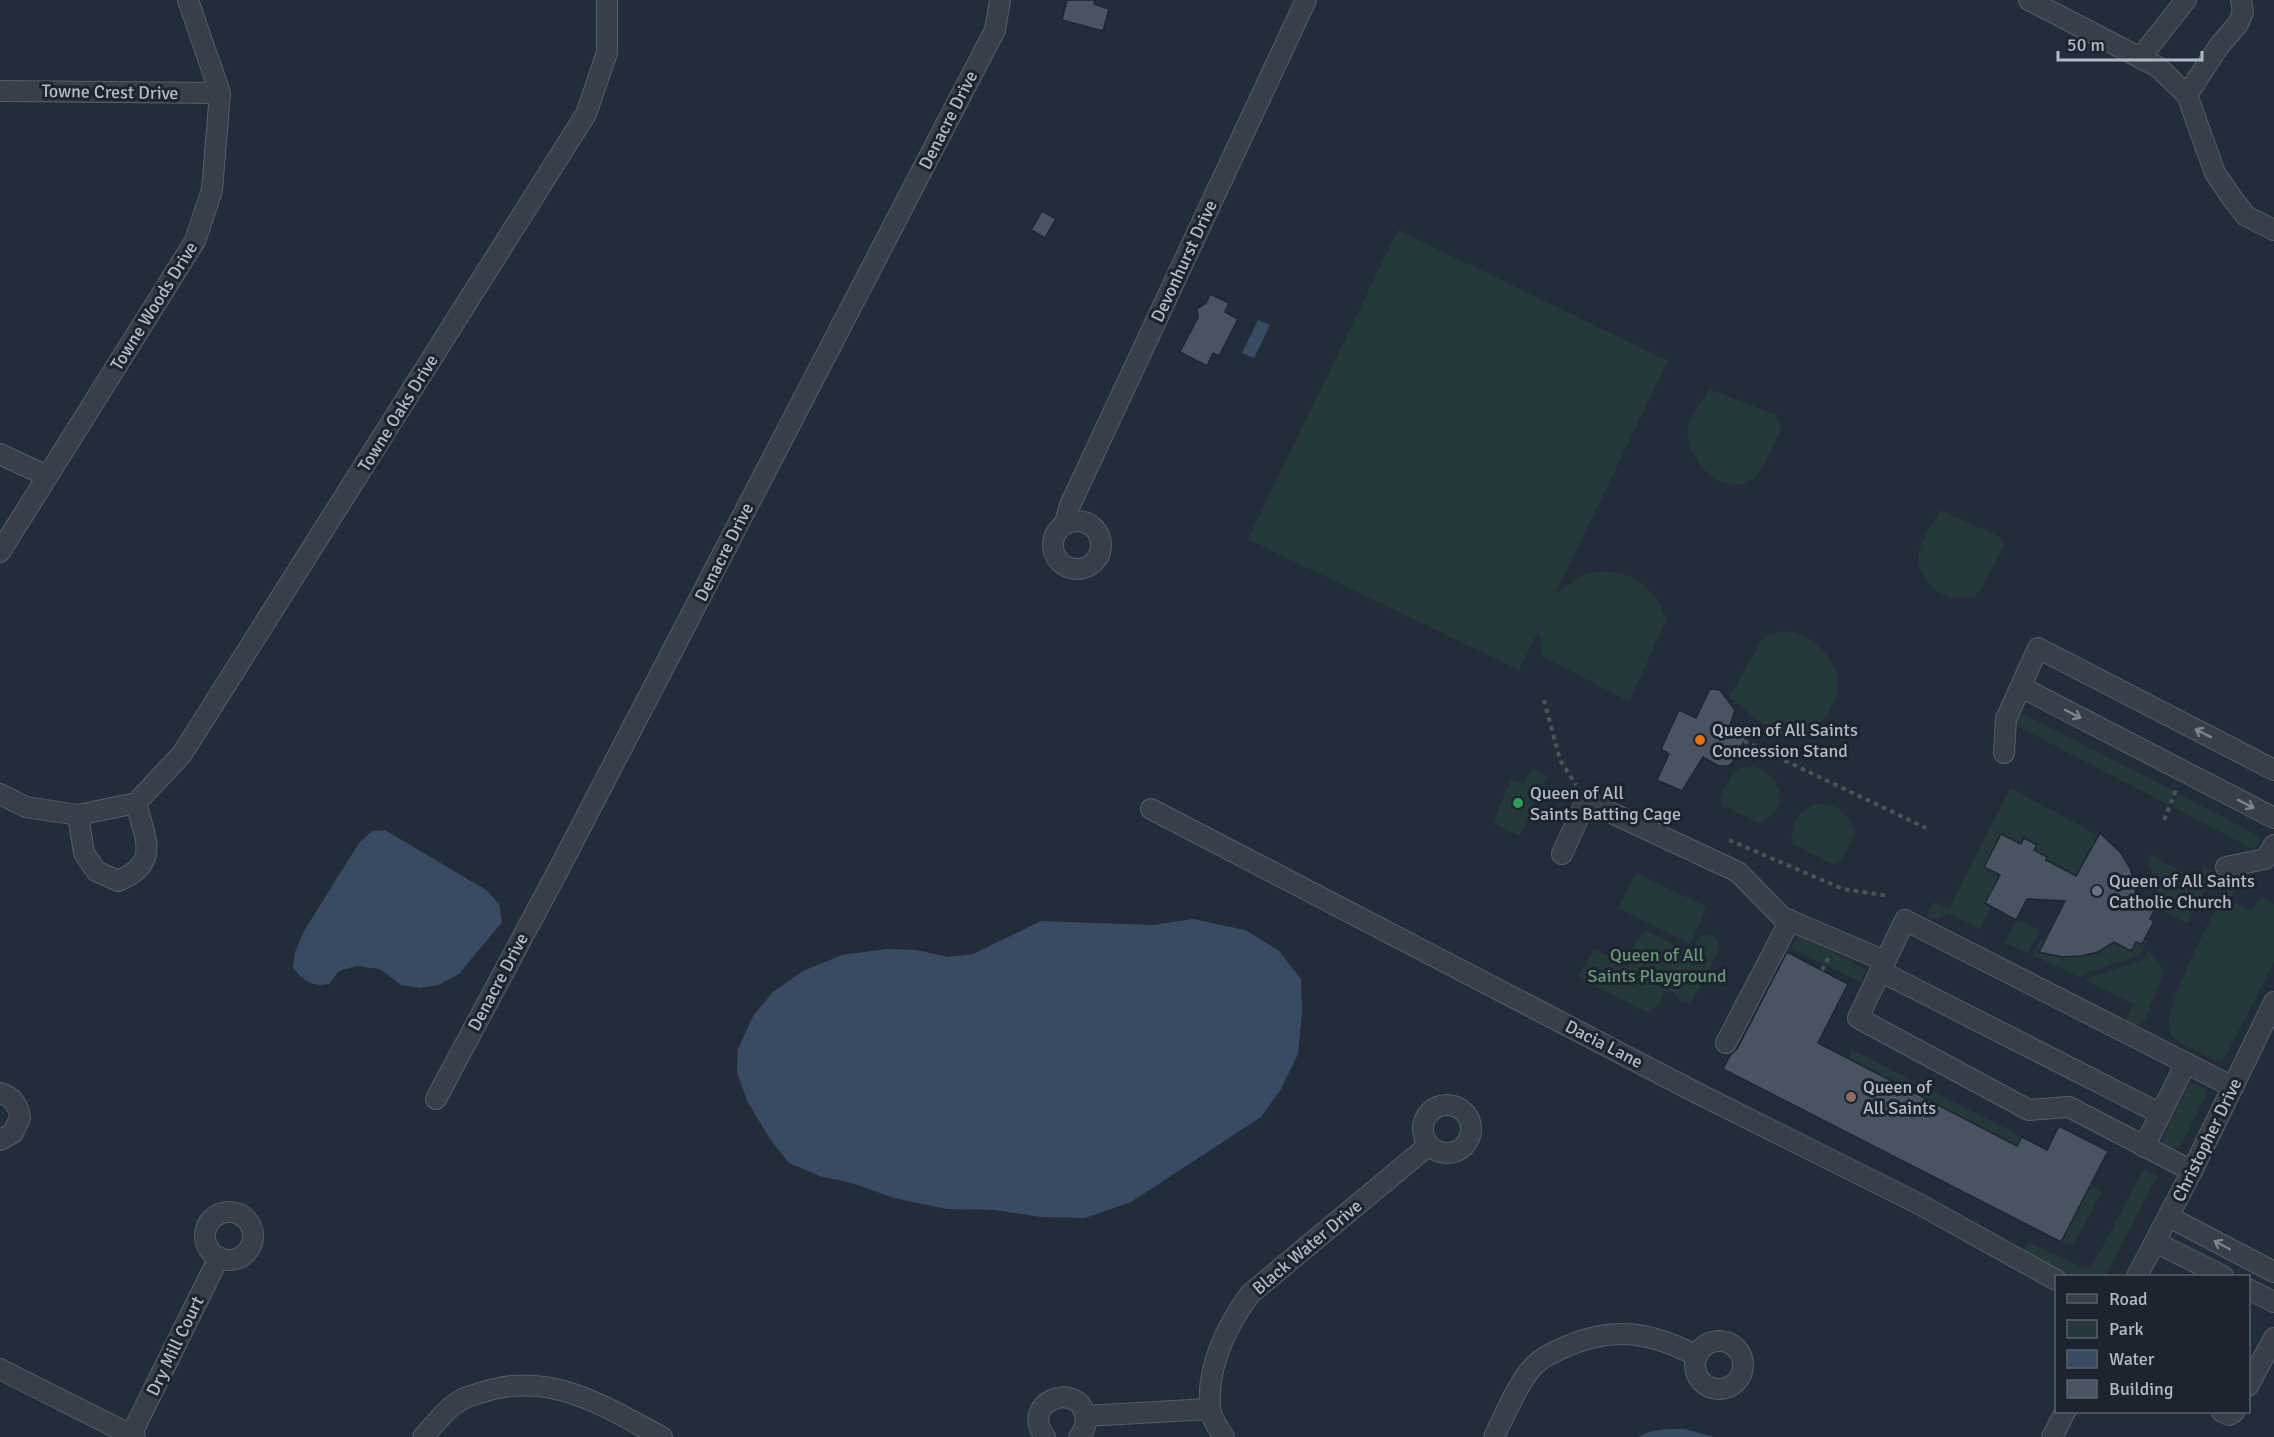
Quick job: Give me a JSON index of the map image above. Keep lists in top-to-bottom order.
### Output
{
  "streets": {
    "street": [
      "Towne Crest Drive",
      "Denacre Drive",
      "Devonhurst Drive",
      "Towne Woods Drive",
      "Towne Oaks Drive",
      "Dacia Lane",
      "Christopher Drive",
      "Black Water Drive",
      "Dry Mill Court"
    ]
  },
  "crossings": [
    ["Towne Crest Drive", "Towne Woods Drive"]
  ],
  "parks": ["Queen of All Saints Playground"],
  "places": [
    "Queen of All Saints Concession Stand",
    "Queen of All Saints Batting Cage",
    "Queen of All Saints Catholic Church",
    "Queen of All Saints"
  ],
  "legend": [
    "Road",
    "Park",
    "Water",
    "Building"
  ],
  "scale_bar": "50 m"
}
